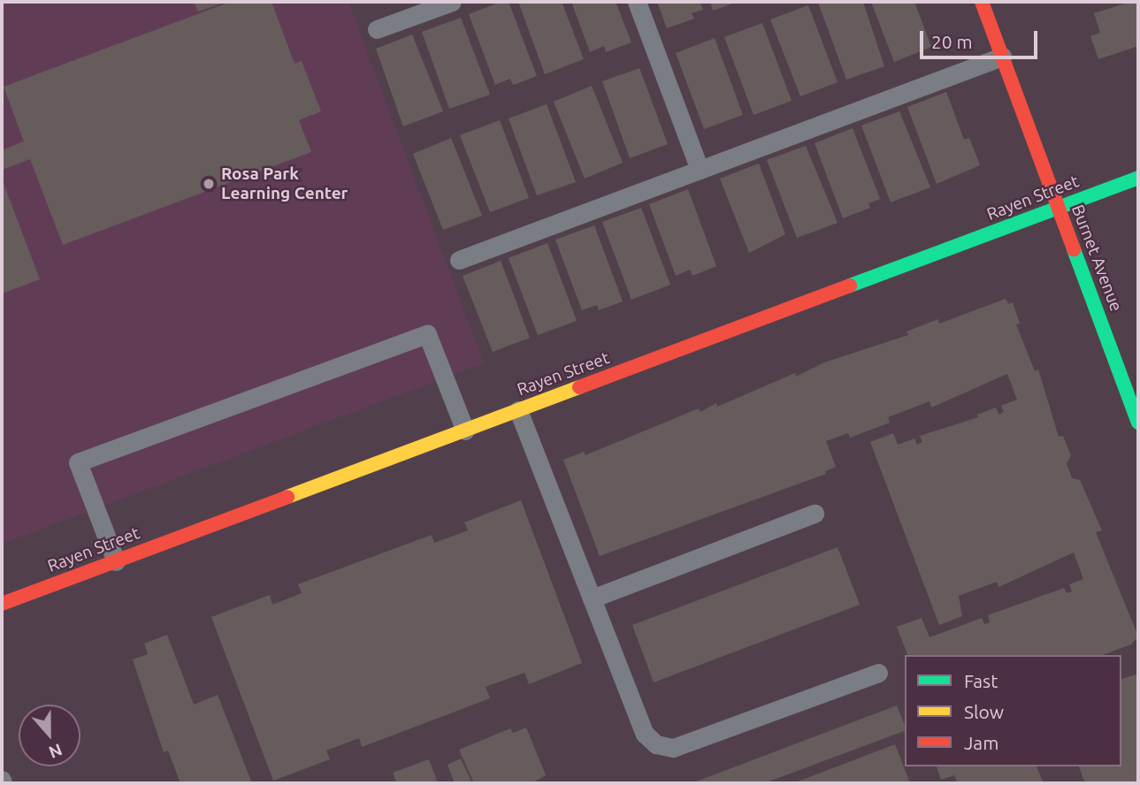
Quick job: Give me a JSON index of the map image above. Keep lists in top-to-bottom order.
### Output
{
  "streets": {
    "street": ["Rayen Street", "Burnet Avenue"]
  },
  "crossings": [
    ["Rayen Street", "Burnet Avenue"]
  ],
  "places": ["Rosa Park Learning Center"],
  "legend": ["Fast", "Slow", "Jam"],
  "scale_bar": "20 m",
  "north": "bottom"
}
